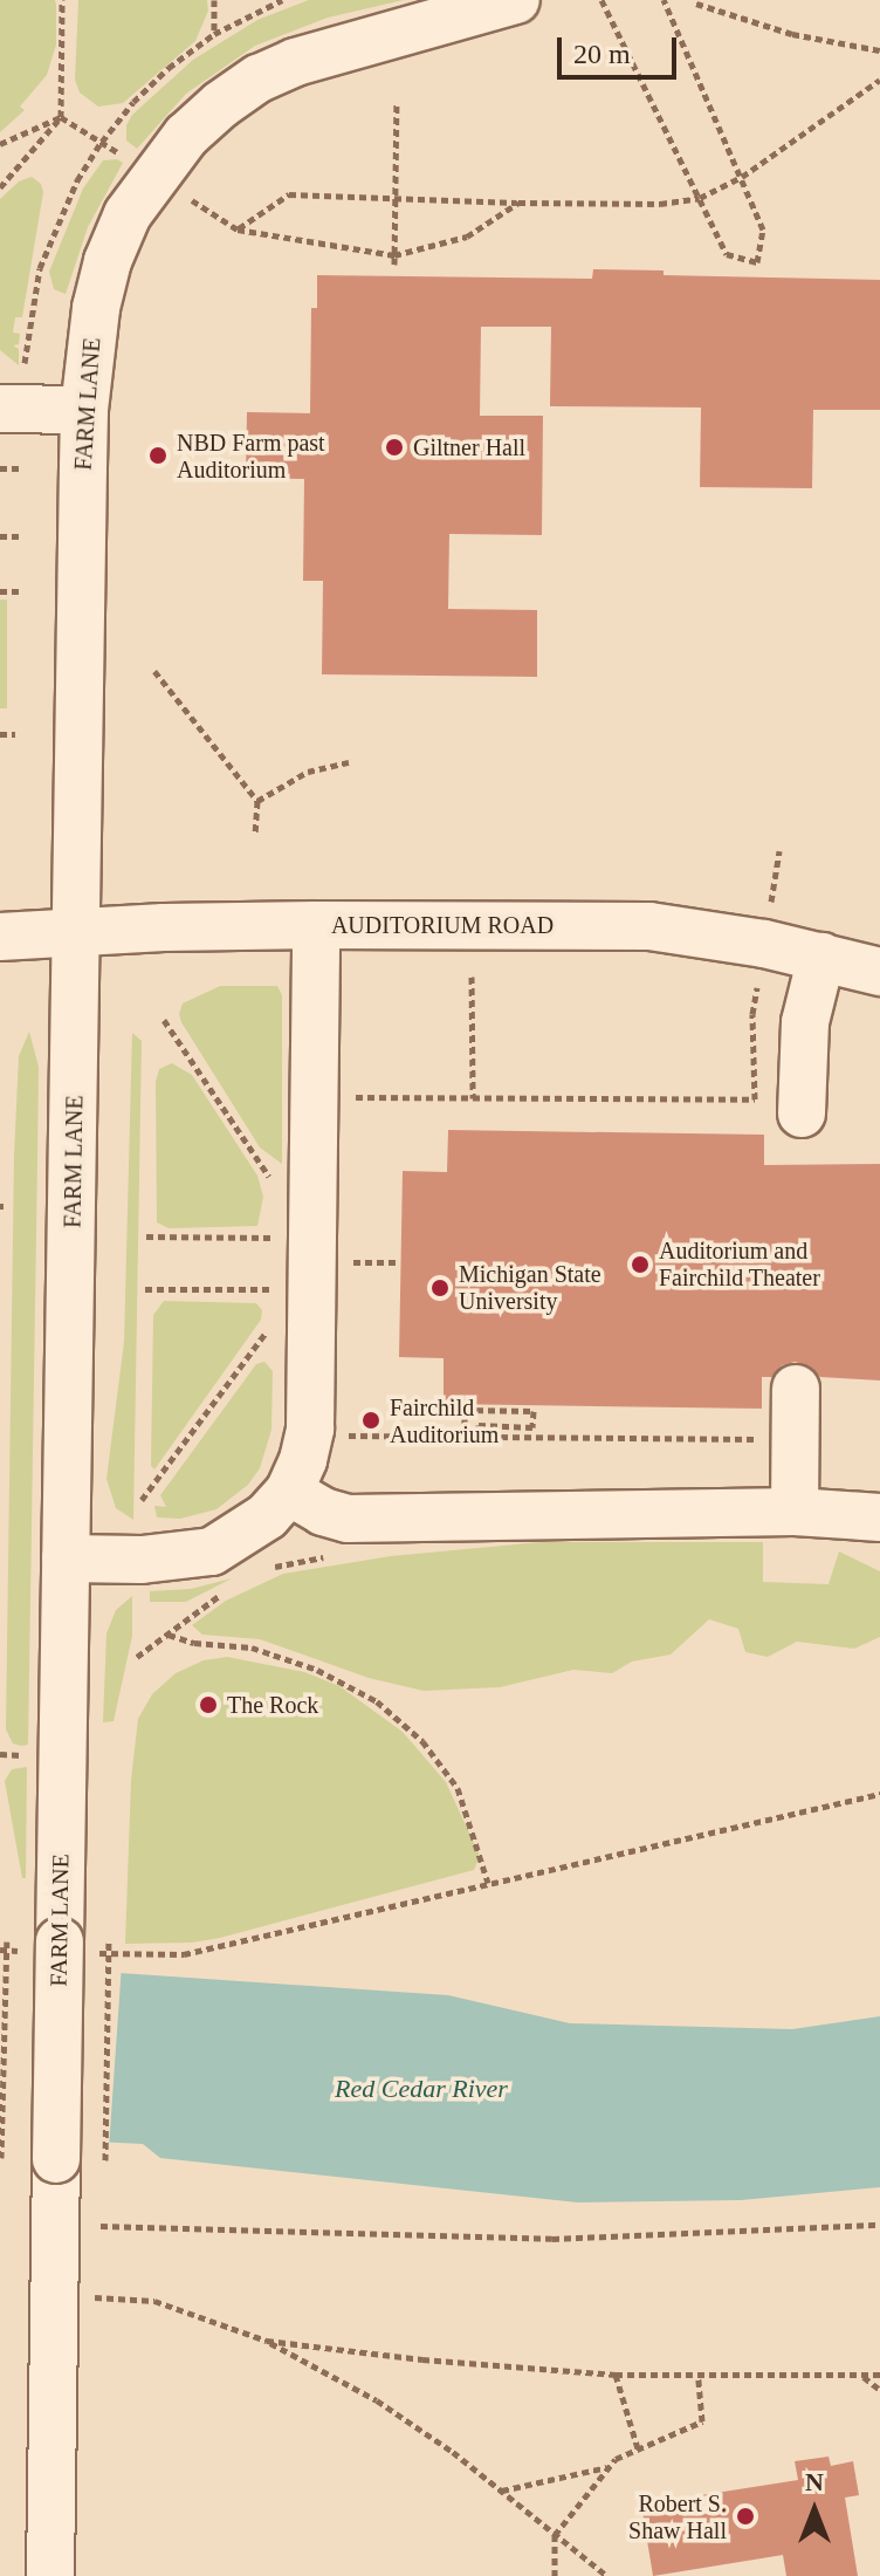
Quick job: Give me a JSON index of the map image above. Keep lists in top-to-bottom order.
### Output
{
  "streets": {
    "street": ["FARM LANE", "AUDITORIUM ROAD"]
  },
  "crossings": [
    ["FARM LANE", "AUDITORIUM ROAD"]
  ],
  "water": ["Red Cedar River"],
  "places": [
    "Giltner Hall",
    "NBD Farm past Auditorium",
    "Auditorium and Fairchild Theater",
    "Michigan State University",
    "Fairchild Auditorium",
    "The Rock",
    "Robert S. Shaw Hall"
  ],
  "scale_bar": "20 m",
  "north": "top"
}
